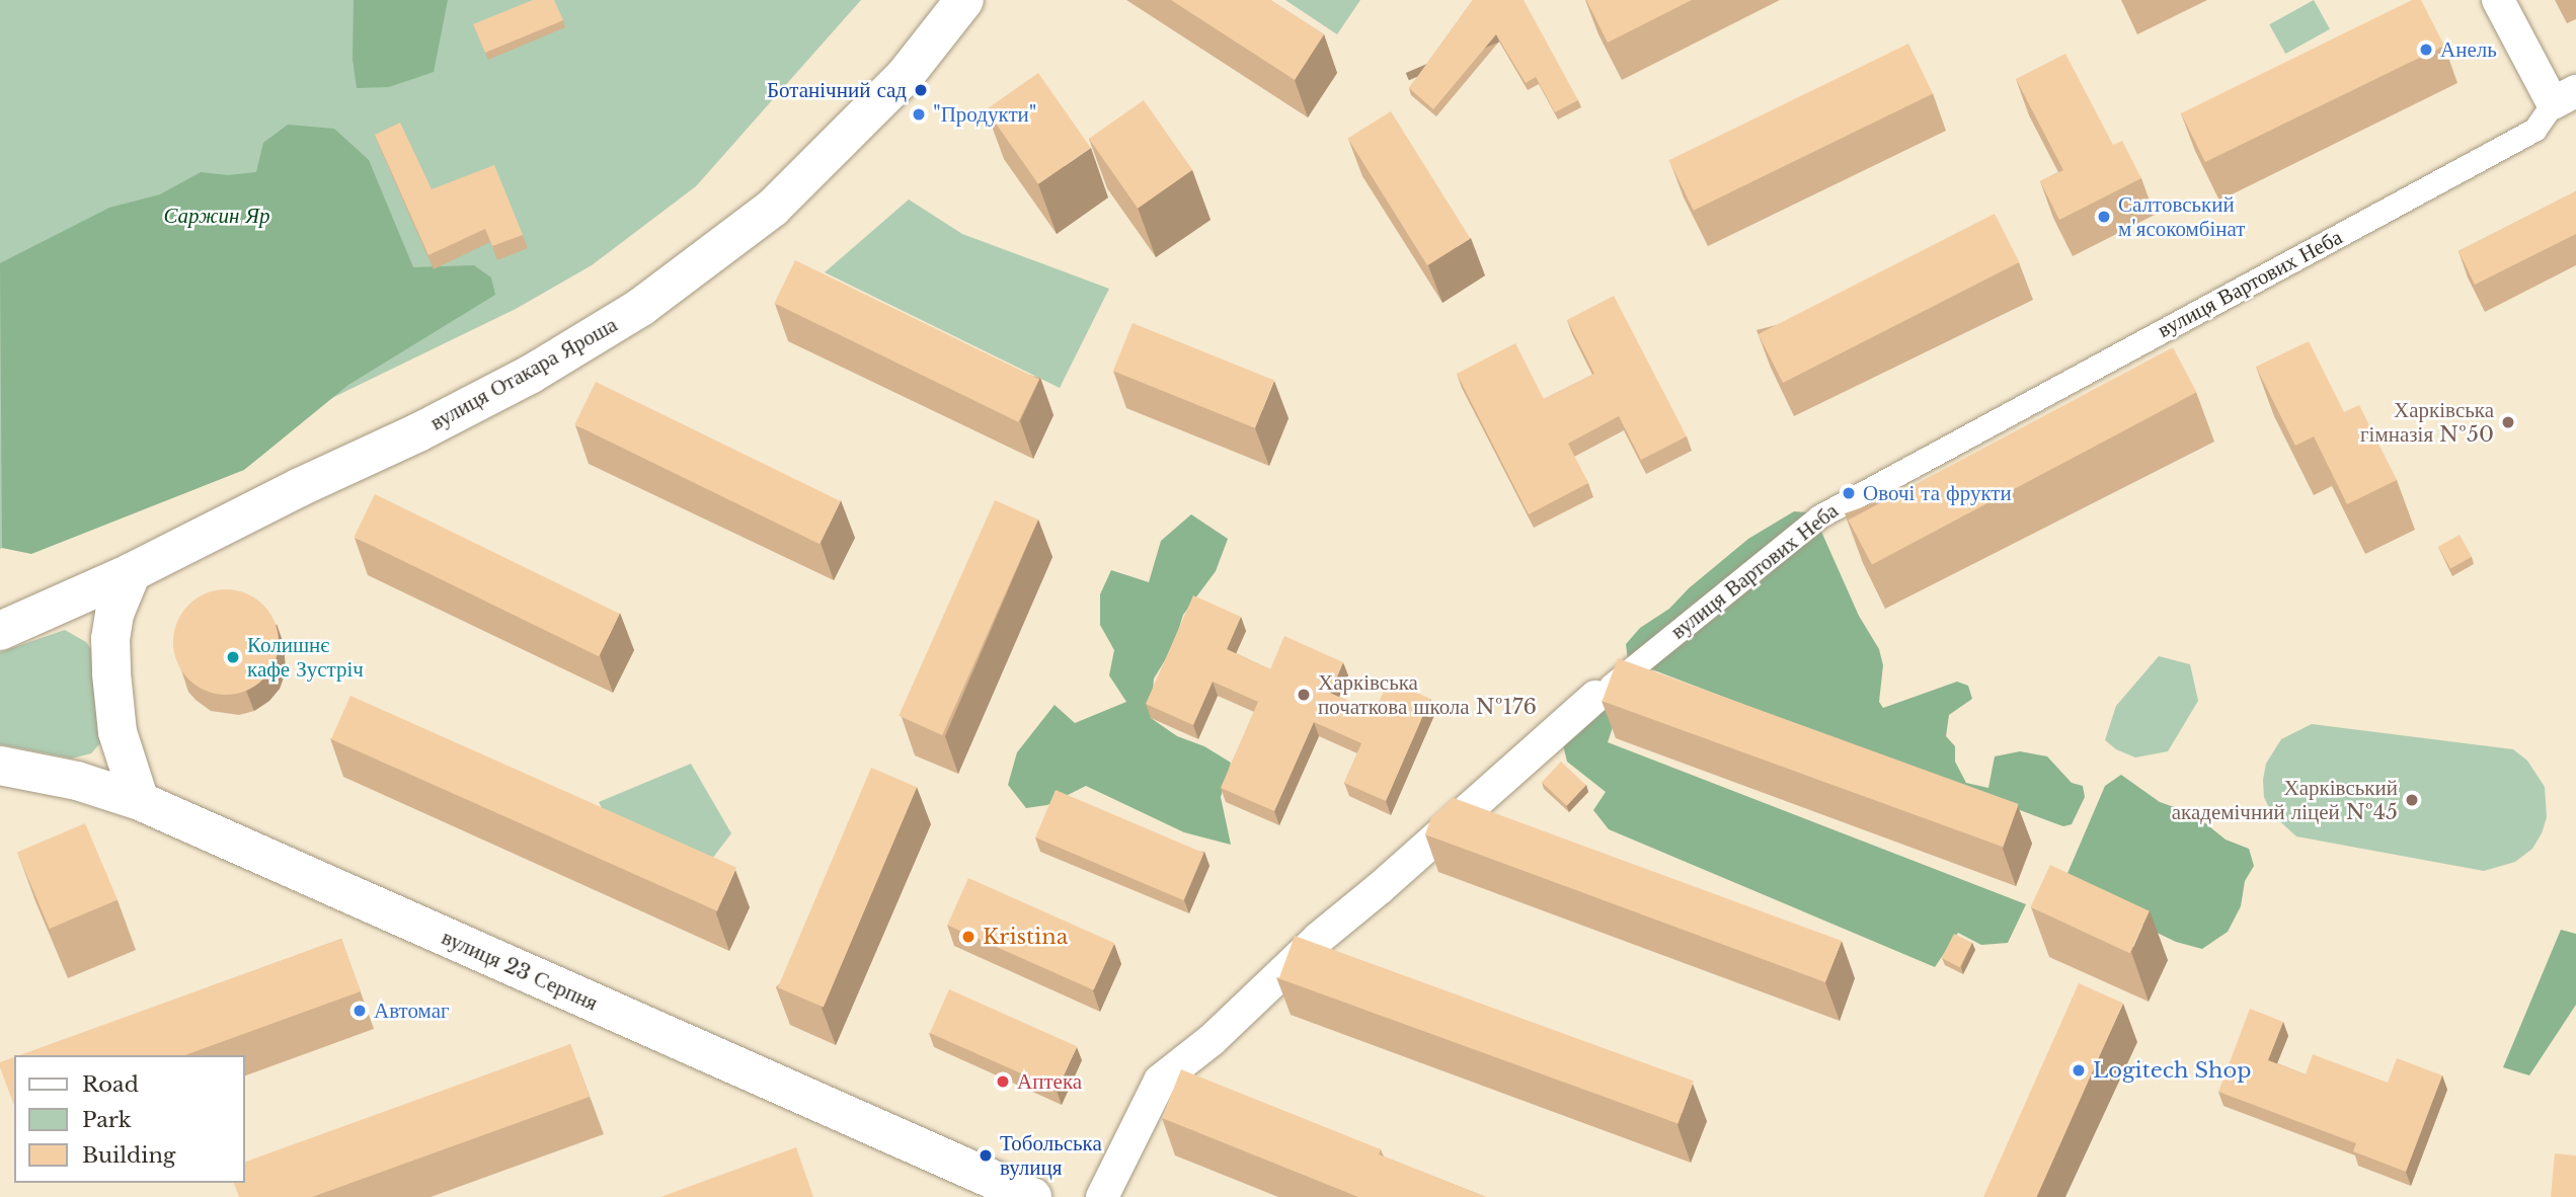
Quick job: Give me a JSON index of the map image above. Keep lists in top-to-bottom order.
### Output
{
  "streets": {
    "street": ["вулиця Вартових Неба", "вулиця Отакара Яроша", "вулиця 23 Серпня"]
  },
  "parks": ["Саржин Яр"],
  "places": [
    "Анель",
    "Ботанічний сад",
    "\"Продукти\"",
    "Салтовський м'ясокомбінат",
    "Харківська гімназія №50",
    "Овочі та фрукти",
    "Колишнє кафе Зустріч",
    "Харківська початкова школа №176",
    "Харківський академічний ліцей №45",
    "Kristina",
    "Автомаг",
    "Logitech Shop",
    "Аптека",
    "Тобольська вулиця"
  ],
  "legend": ["Road", "Park", "Building"]
}
